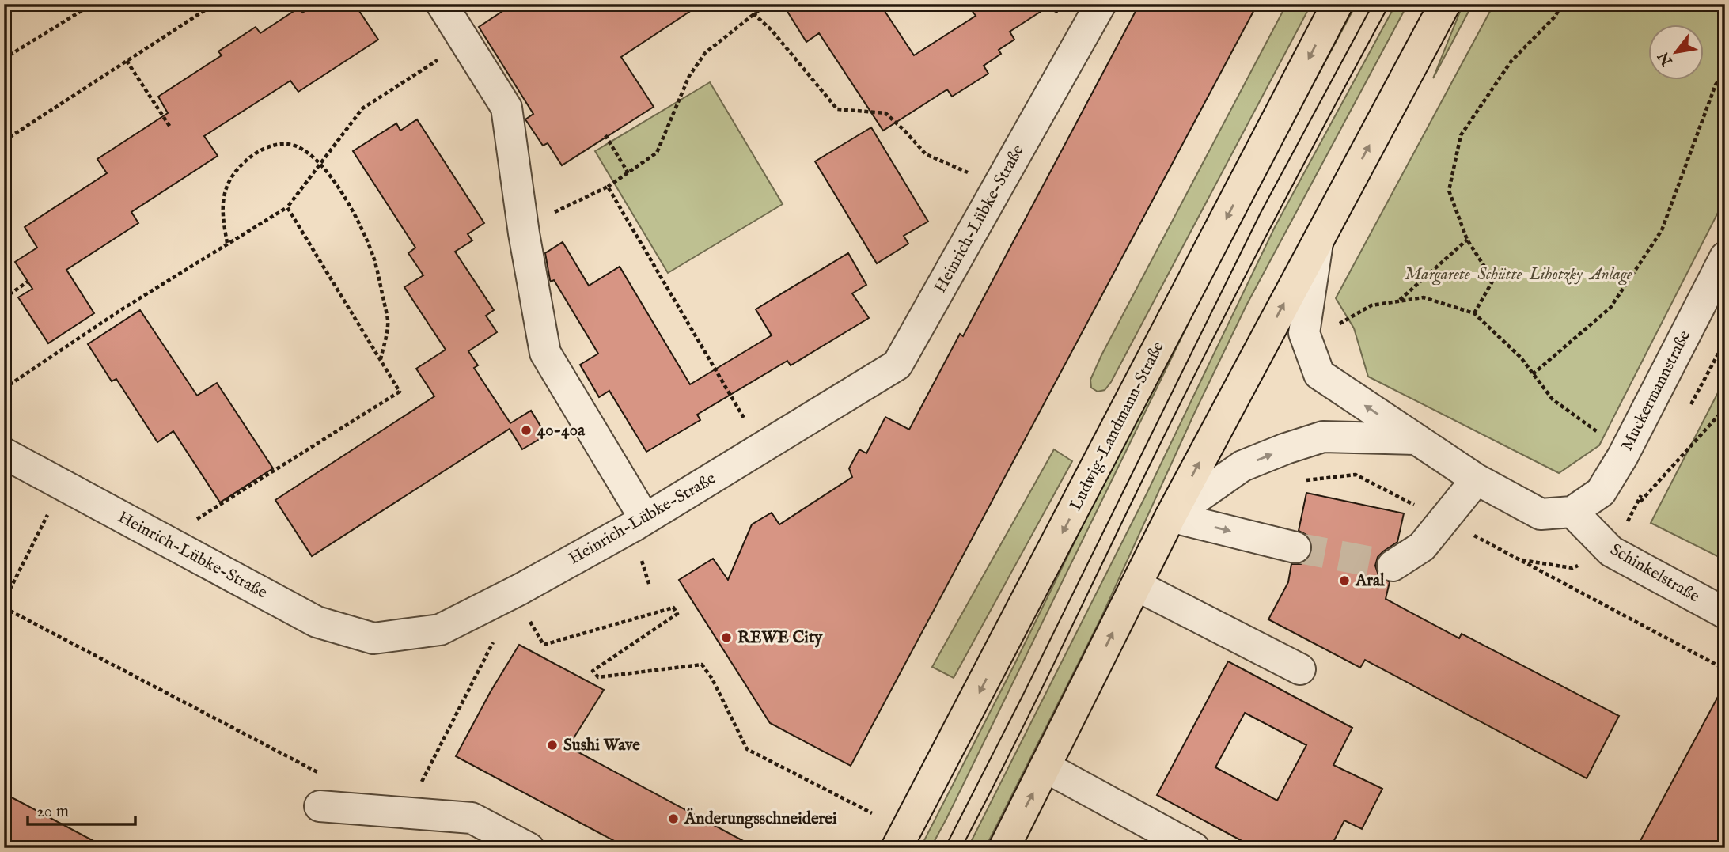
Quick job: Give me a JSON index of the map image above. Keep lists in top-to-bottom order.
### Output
{
  "streets": {
    "main road": ["Ludwig-Landmann-Straße"],
    "street": ["Heinrich-Lübke-Straße", "Muckermannstraße", "Schinkelstraße"]
  },
  "crossings": [
    ["Muckermannstraße", "Schinkelstraße"]
  ],
  "parks": ["Margarete-Schütte-Lihotzky-Anlage"],
  "places": [
    "40-40a",
    "Aral",
    "REWE City",
    "Sushi Wave",
    "Änderungsschneiderei"
  ],
  "scale_bar": "20 m",
  "north": "bottom left"
}
